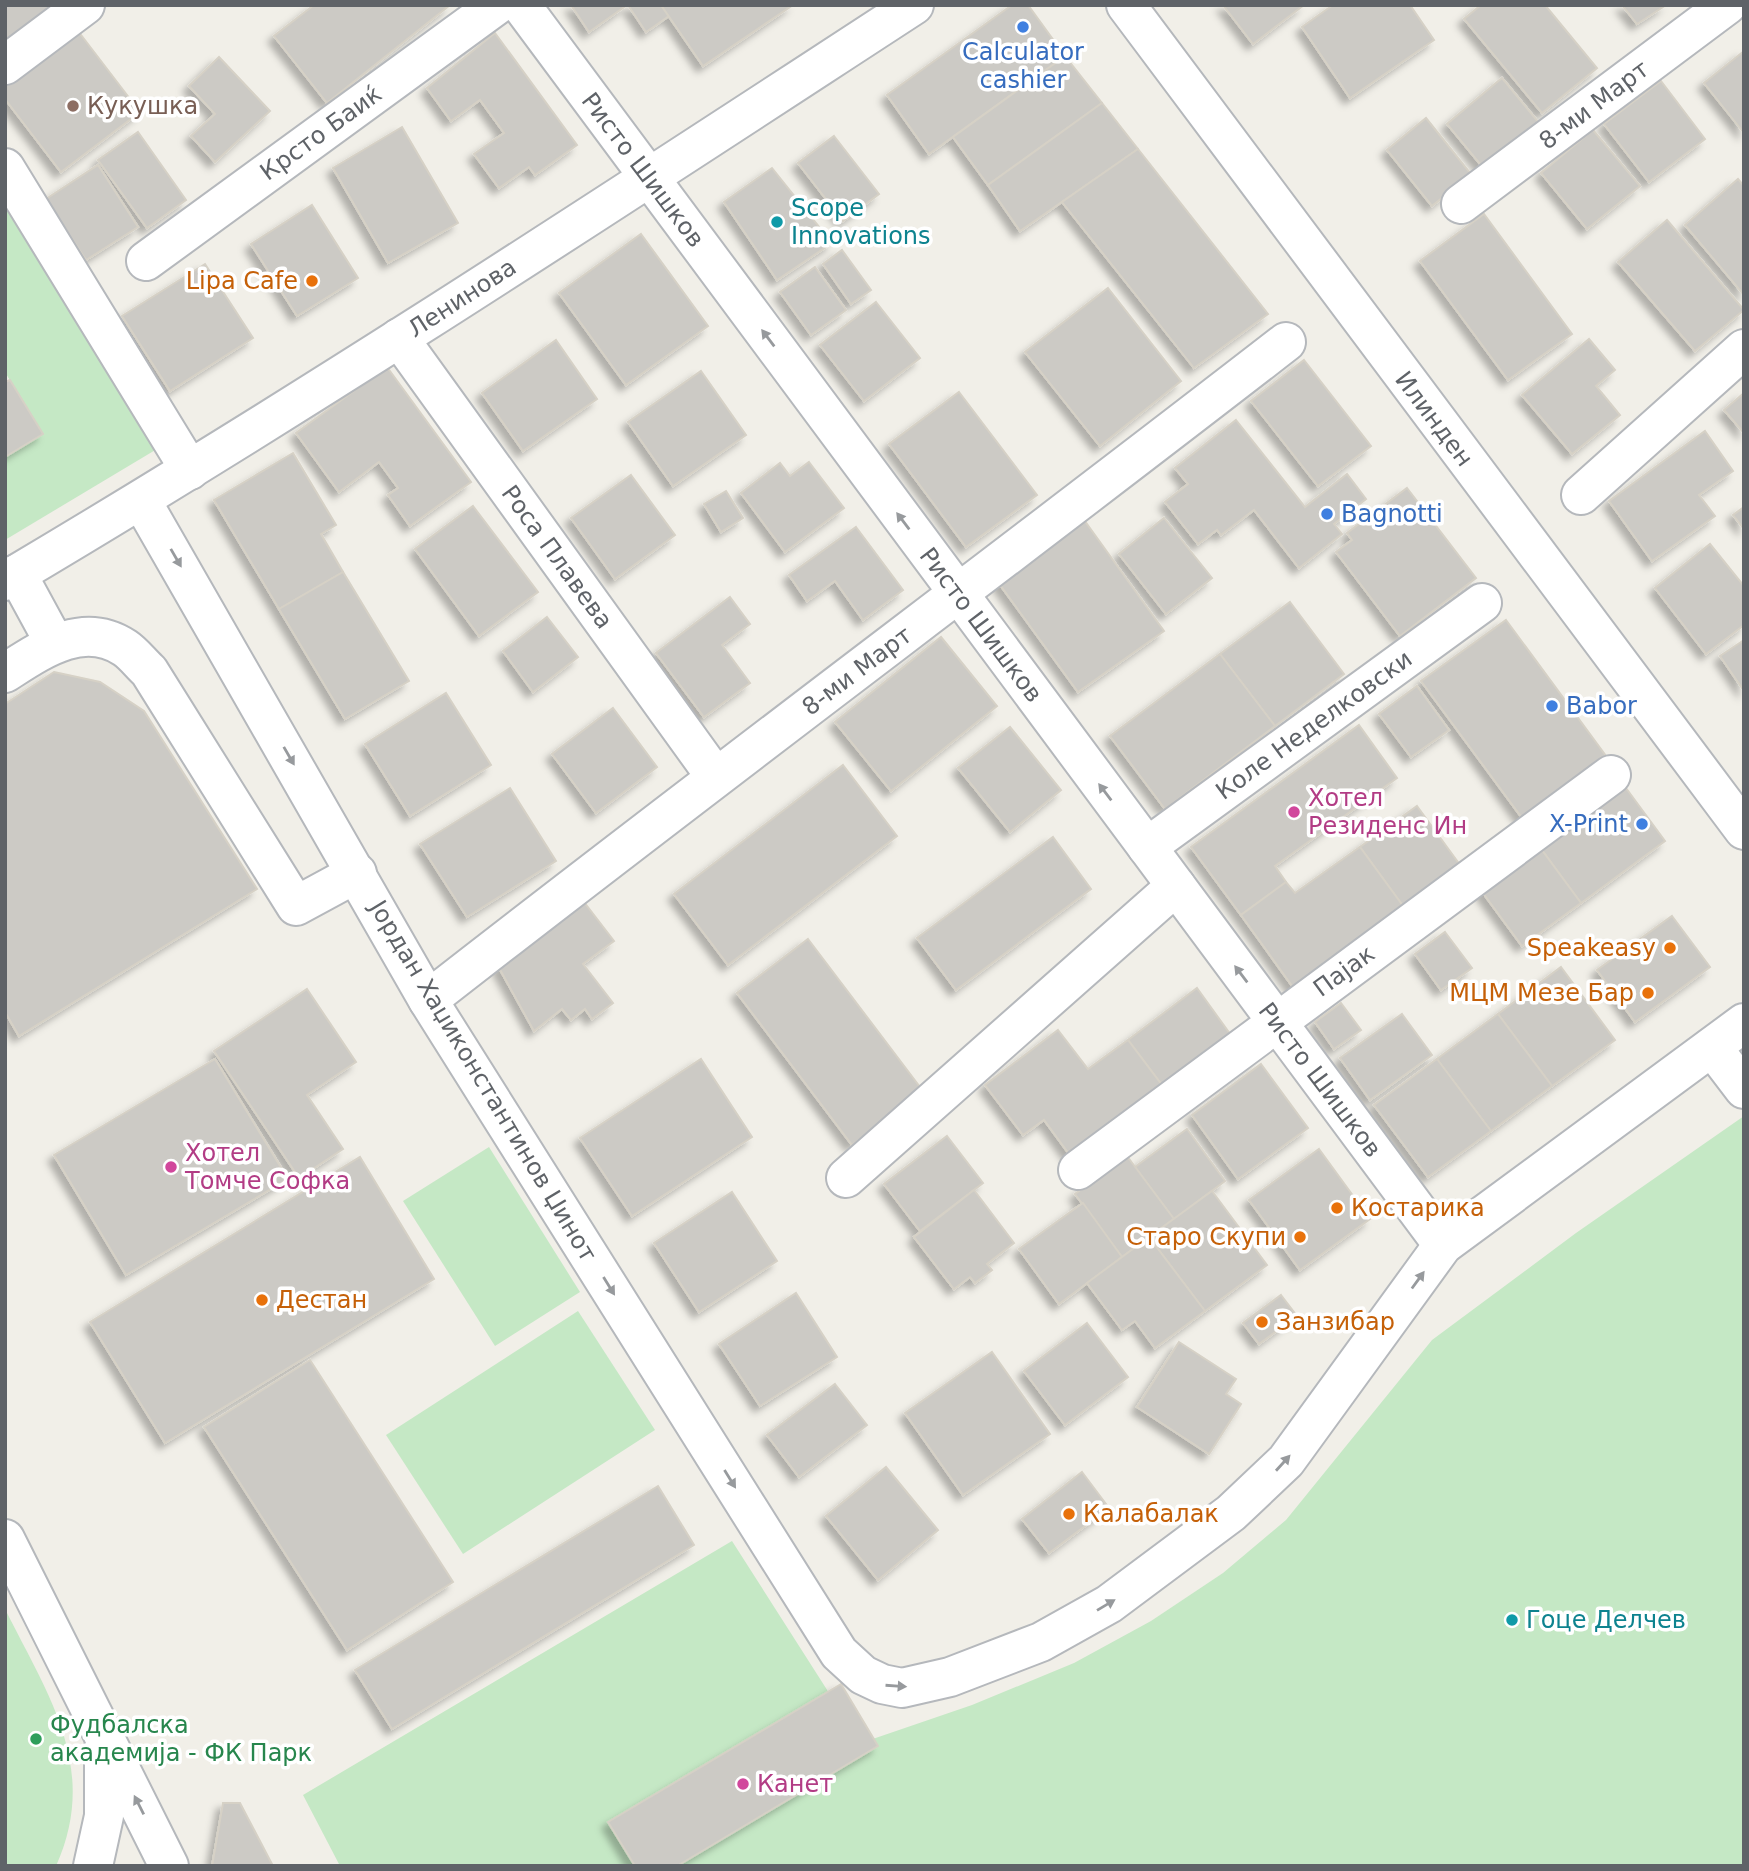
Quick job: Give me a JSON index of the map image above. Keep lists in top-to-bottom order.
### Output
{
  "streets": {
    "street": [
      "8-ми Март",
      "Крсто Баиќ",
      "Ристо Шишков",
      "Ленинова",
      "Илинден",
      "Роса Плавева",
      "Коле Неделковски",
      "Пајак",
      "Јордан Хаџиконстантинов Џинот"
    ]
  },
  "crossings": [
    ["8-ми Март", "Ристо Шишков"],
    ["8-ми Март", "Роса Плавева"],
    ["8-ми Март", "Јордан Хаџиконстантинов Џинот"],
    ["Ристо Шишков", "Ленинова"],
    ["Ристо Шишков", "Коле Неделковски"],
    ["Ристо Шишков", "Пајак"],
    ["Ристо Шишков", "Јордан Хаџиконстантинов Џинот"],
    ["Ленинова", "Роса Плавева"],
    ["Ленинова", "Јордан Хаџиконстантинов Џинот"]
  ],
  "one_way": ["Ристо Шишков"],
  "places": [
    "Calculator cashier",
    "Кукушка",
    "Scope Innovations",
    "Lipa Cafe",
    "Bagnotti",
    "Babor",
    "Хотел Резиденс Ин",
    "X-Print",
    "Speakeasy",
    "МЦМ Мезе Бар",
    "Хотел Томче Софка",
    "Костарика",
    "Старо Скупи",
    "Дестан",
    "Занзибар",
    "Калабалак",
    "Гоце Делчев",
    "Фудбалска академија - ФК Парк",
    "Канет"
  ]
}
